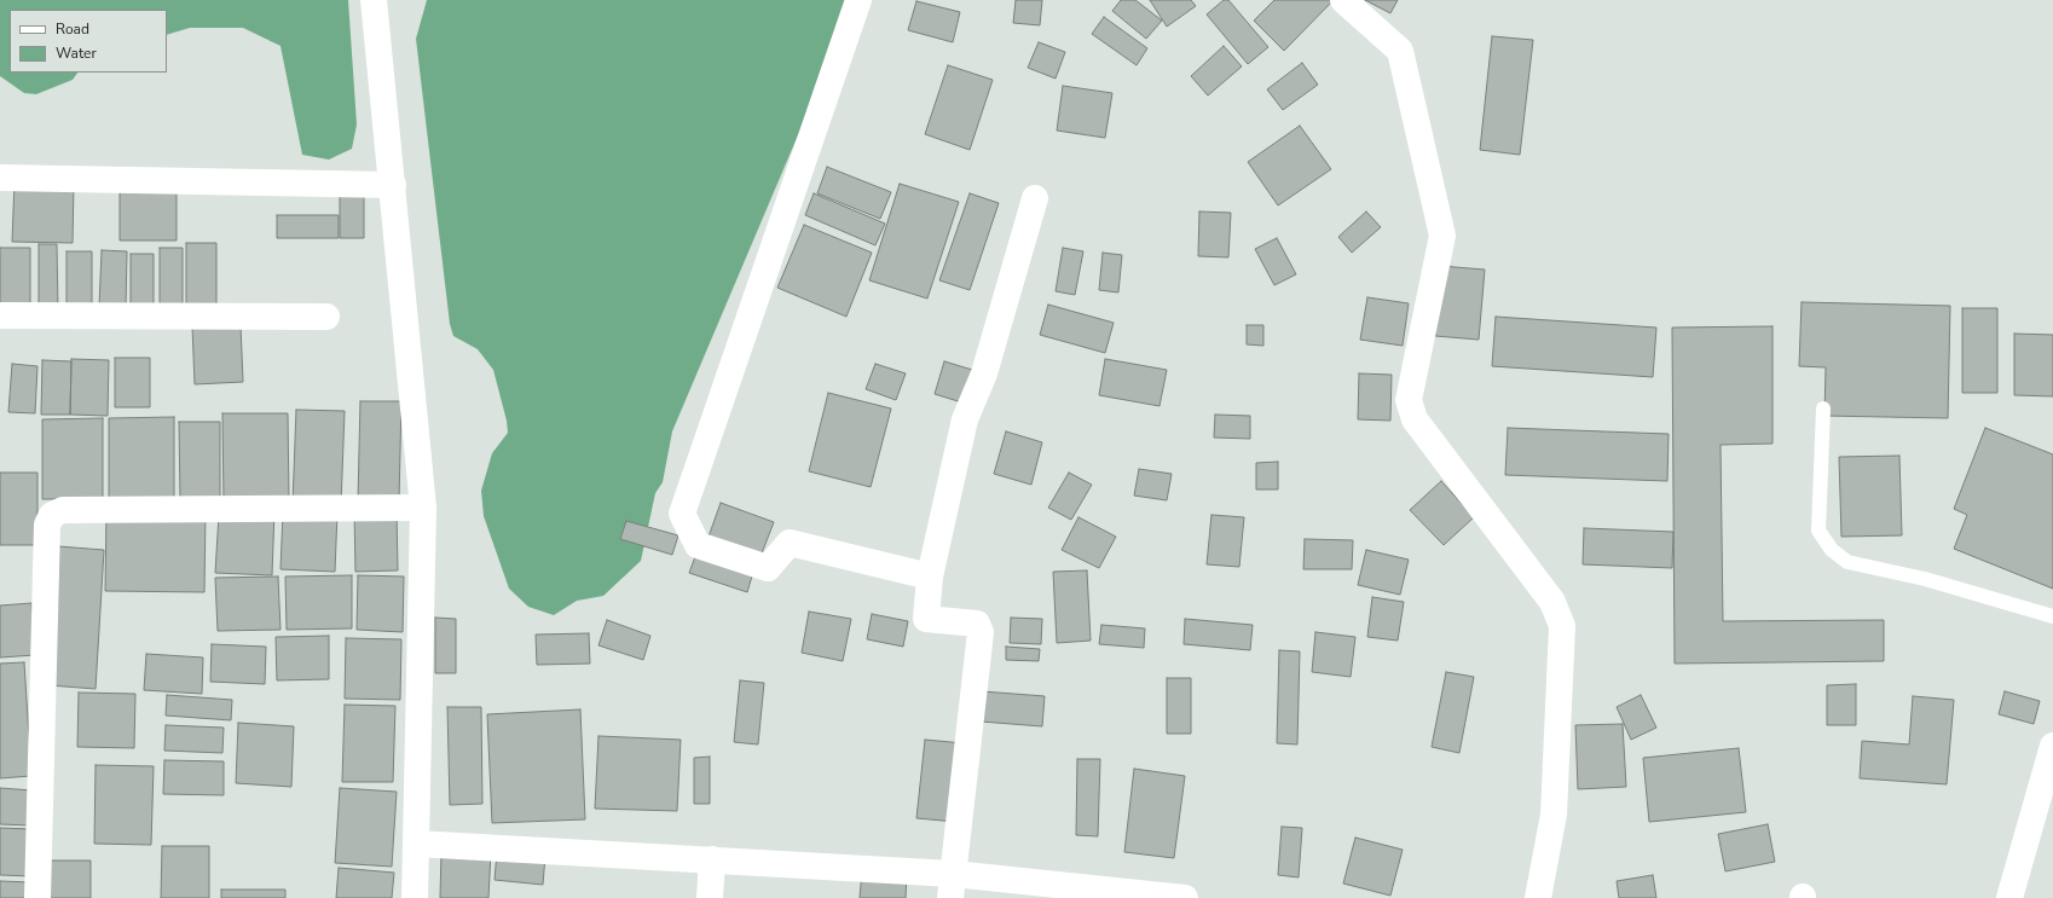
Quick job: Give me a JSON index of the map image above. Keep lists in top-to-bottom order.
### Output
{
  "legend": ["Road", "Water"]
}
